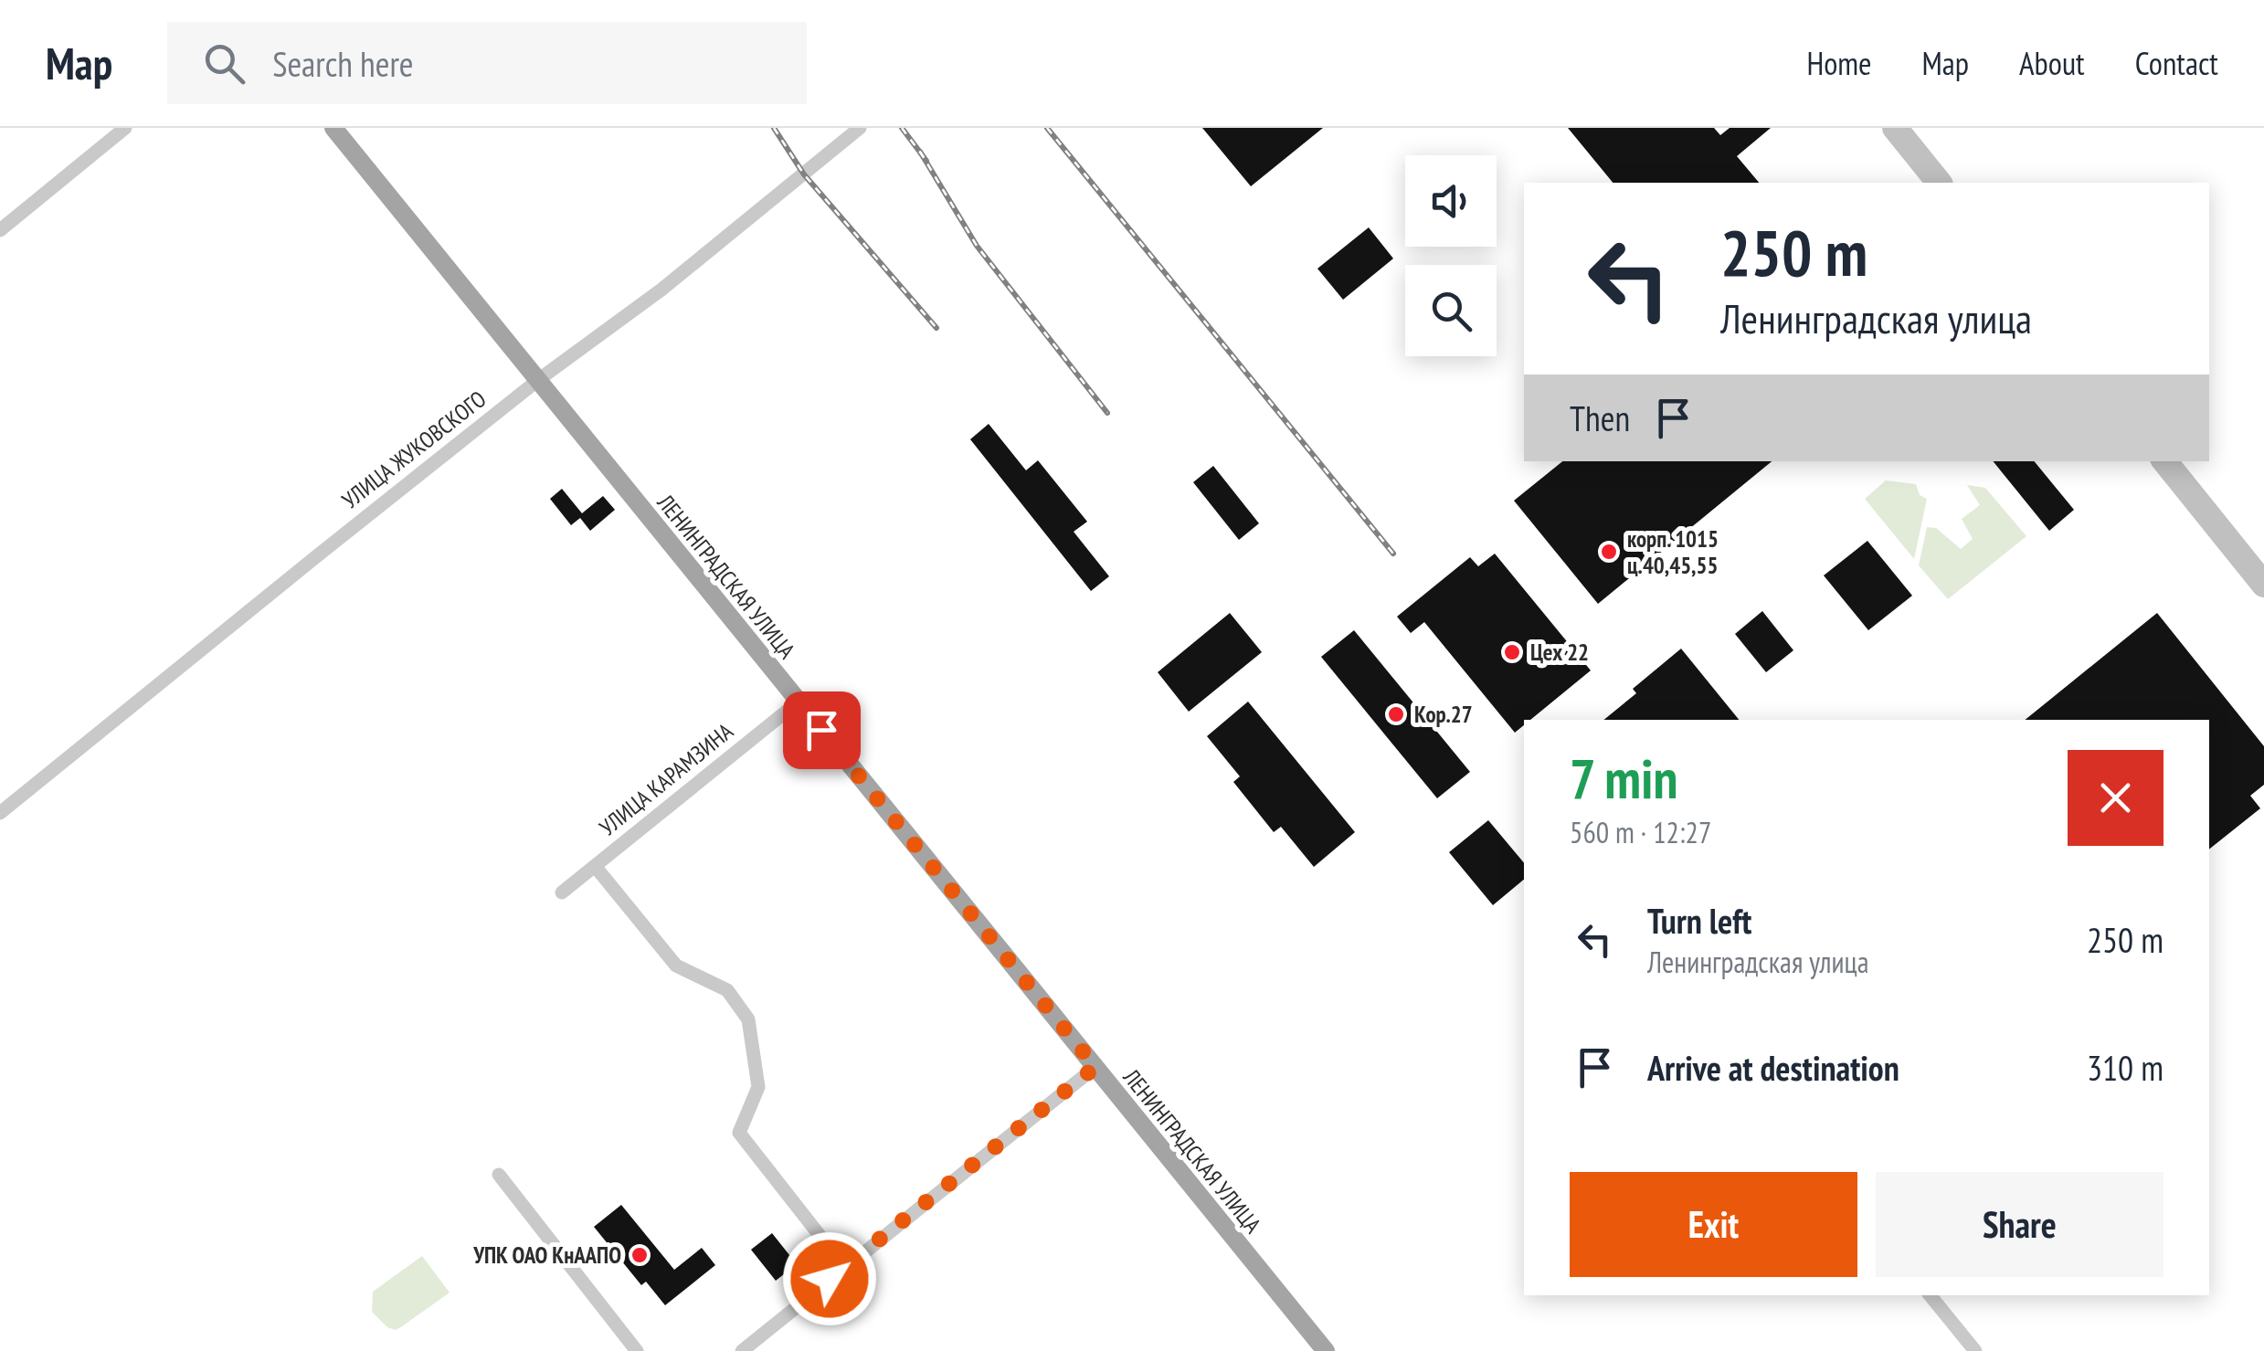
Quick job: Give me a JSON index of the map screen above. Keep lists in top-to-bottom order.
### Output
{
  "streets": {
    "main road": ["ЛЕНИНГРАДСКАЯ УЛИЦА"],
    "street": ["УЛИЦА ЖУКОВСКОГО", "УЛИЦА КАРАМЗИНА"]
  },
  "crossings": [
    ["УЛИЦА ЖУКОВСКОГО", "ЛЕНИНГРАДСКАЯ УЛИЦА"],
    ["ЛЕНИНГРАДСКАЯ УЛИЦА", "УЛИЦА КАРАМЗИНА"]
  ],
  "places": [
    "корп. 1015 ц.40,45,55",
    "Цех 22",
    "Кор.27",
    "УПК ОАО КнААПО"
  ],
  "page": {
    "header": "Map",
    "search": "Search here",
    "nav": [
      "Home",
      "Map",
      "About",
      "Contact"
    ],
    "turn": ["250 m", "Ленинградская улица"],
    "then": "Then",
    "heading": ["7 min", "560 m · 12:27"],
    "list": [
      {
        "name": "Turn left",
        "note": "Ленинградская улица",
        "value": "250 m"
      },
      {
        "name": "Arrive at destination",
        "value": "310 m"
      }
    ],
    "buttons": ["Exit", "Share"]
  }
}
